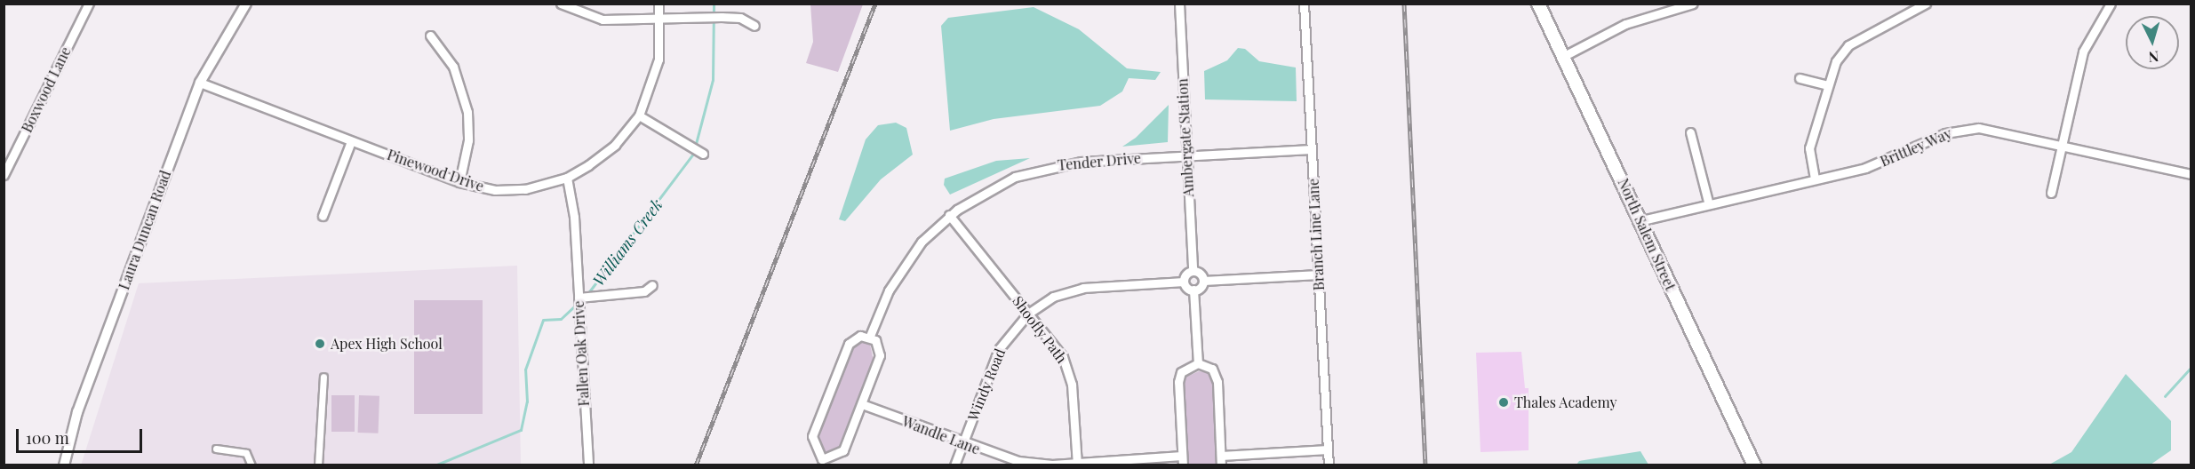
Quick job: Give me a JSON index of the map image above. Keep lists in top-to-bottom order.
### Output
{
  "streets": {
    "main road": ["North Salem Street"],
    "street": [
      "Boxwood Lane",
      "Ambergate Station",
      "Brittley Way",
      "Tender Drive",
      "Pinewood Drive",
      "Laura Duncan Road",
      "Branch Line Lane",
      "Shoofly Path",
      "Fallen Oak Drive",
      "Windy Road",
      "Wandle Lane"
    ]
  },
  "crossings": [
    ["Ambergate Station", "Tender Drive"],
    ["Brittley Way", "North Salem Street"],
    ["Tender Drive", "Branch Line Lane"],
    ["Tender Drive", "Shoofly Path"],
    ["Pinewood Drive", "Laura Duncan Road"],
    ["Pinewood Drive", "Fallen Oak Drive"],
    ["Shoofly Path", "Windy Road"],
    ["Shoofly Path", "Wandle Lane"],
    ["Windy Road", "Wandle Lane"]
  ],
  "water": ["Williams Creek"],
  "places": ["Apex High School", "Thales Academy"],
  "scale_bar": "100 m",
  "north": "bottom"
}
